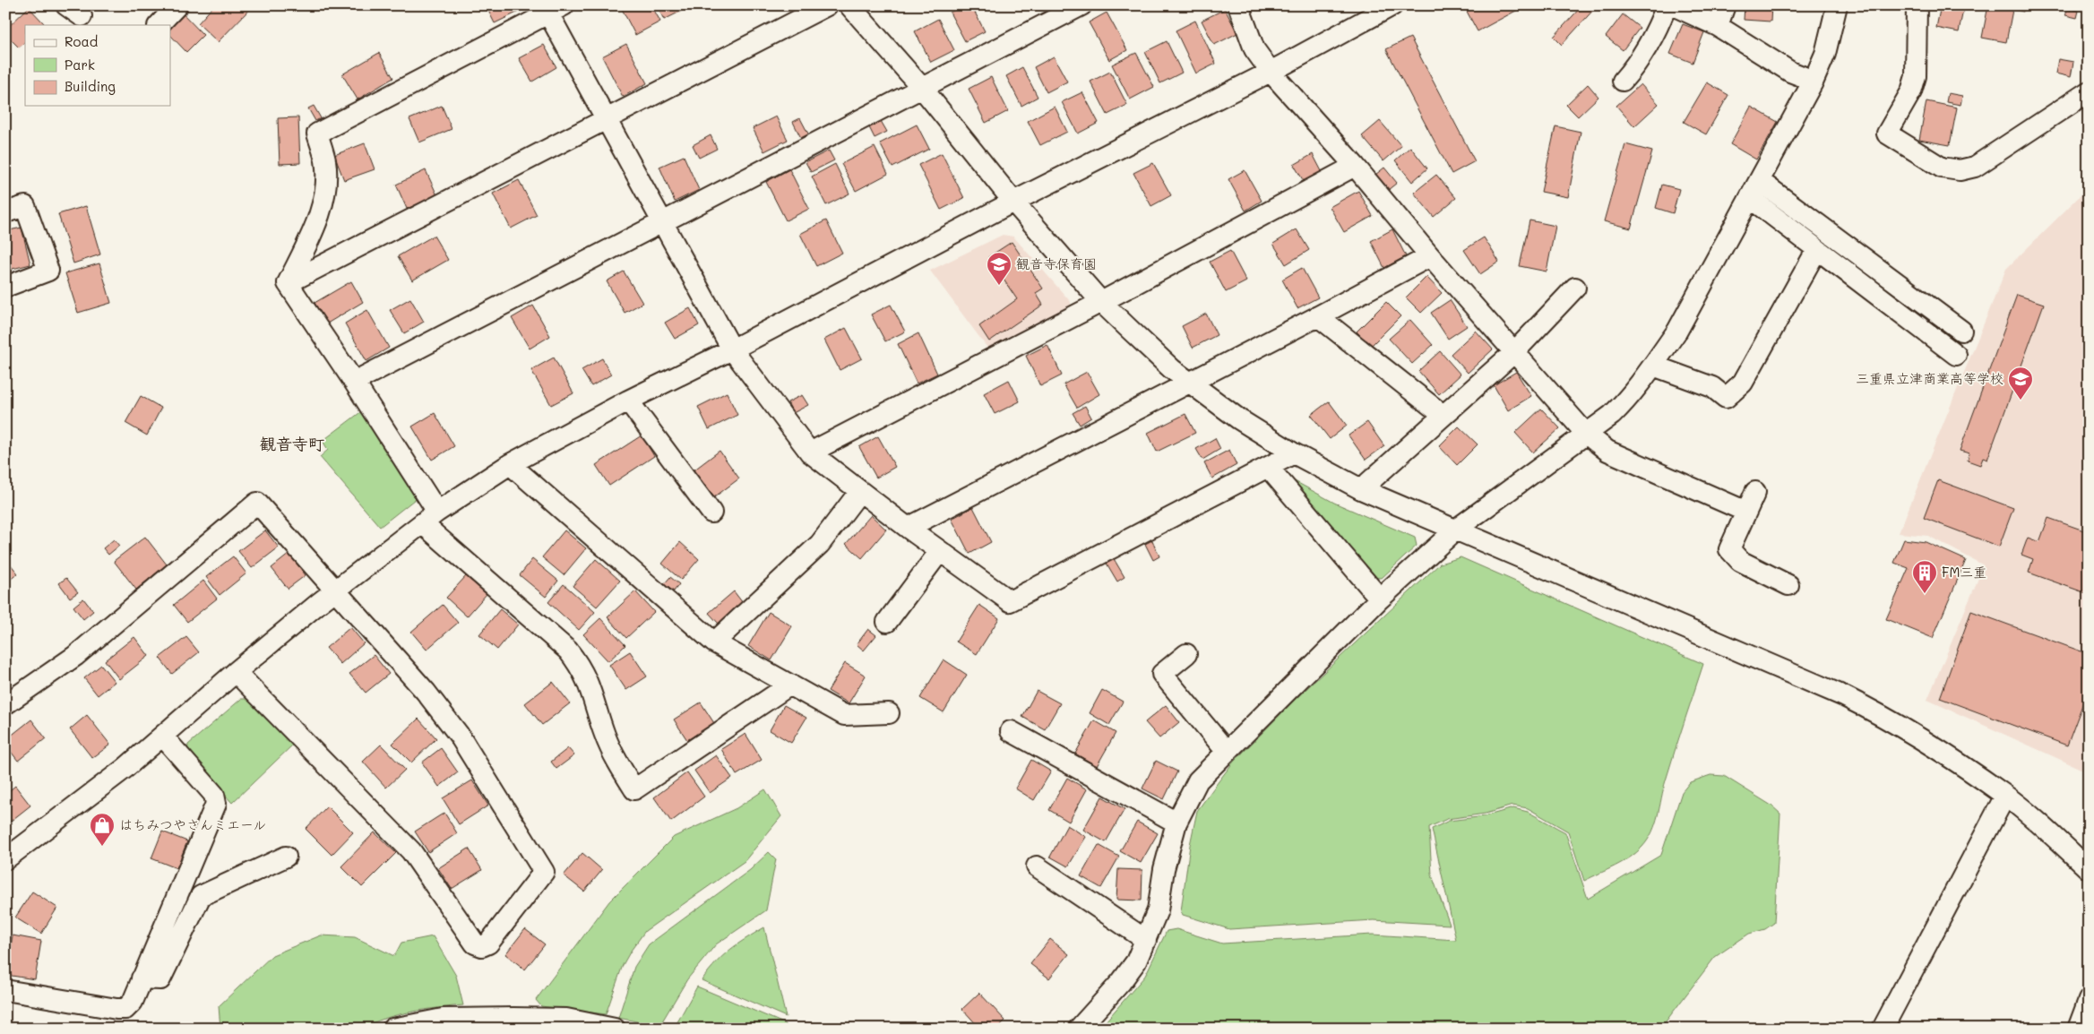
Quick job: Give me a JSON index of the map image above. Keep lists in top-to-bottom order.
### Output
{
  "districts": ["観音寺町"],
  "places": {
    "school or university": ["観音寺保育園", "三重県立津商業高等学校"],
    "building": ["FM三重"],
    "shop": ["はちみつやさんミエール"]
  },
  "legend": ["Road", "Park", "Building"]
}
